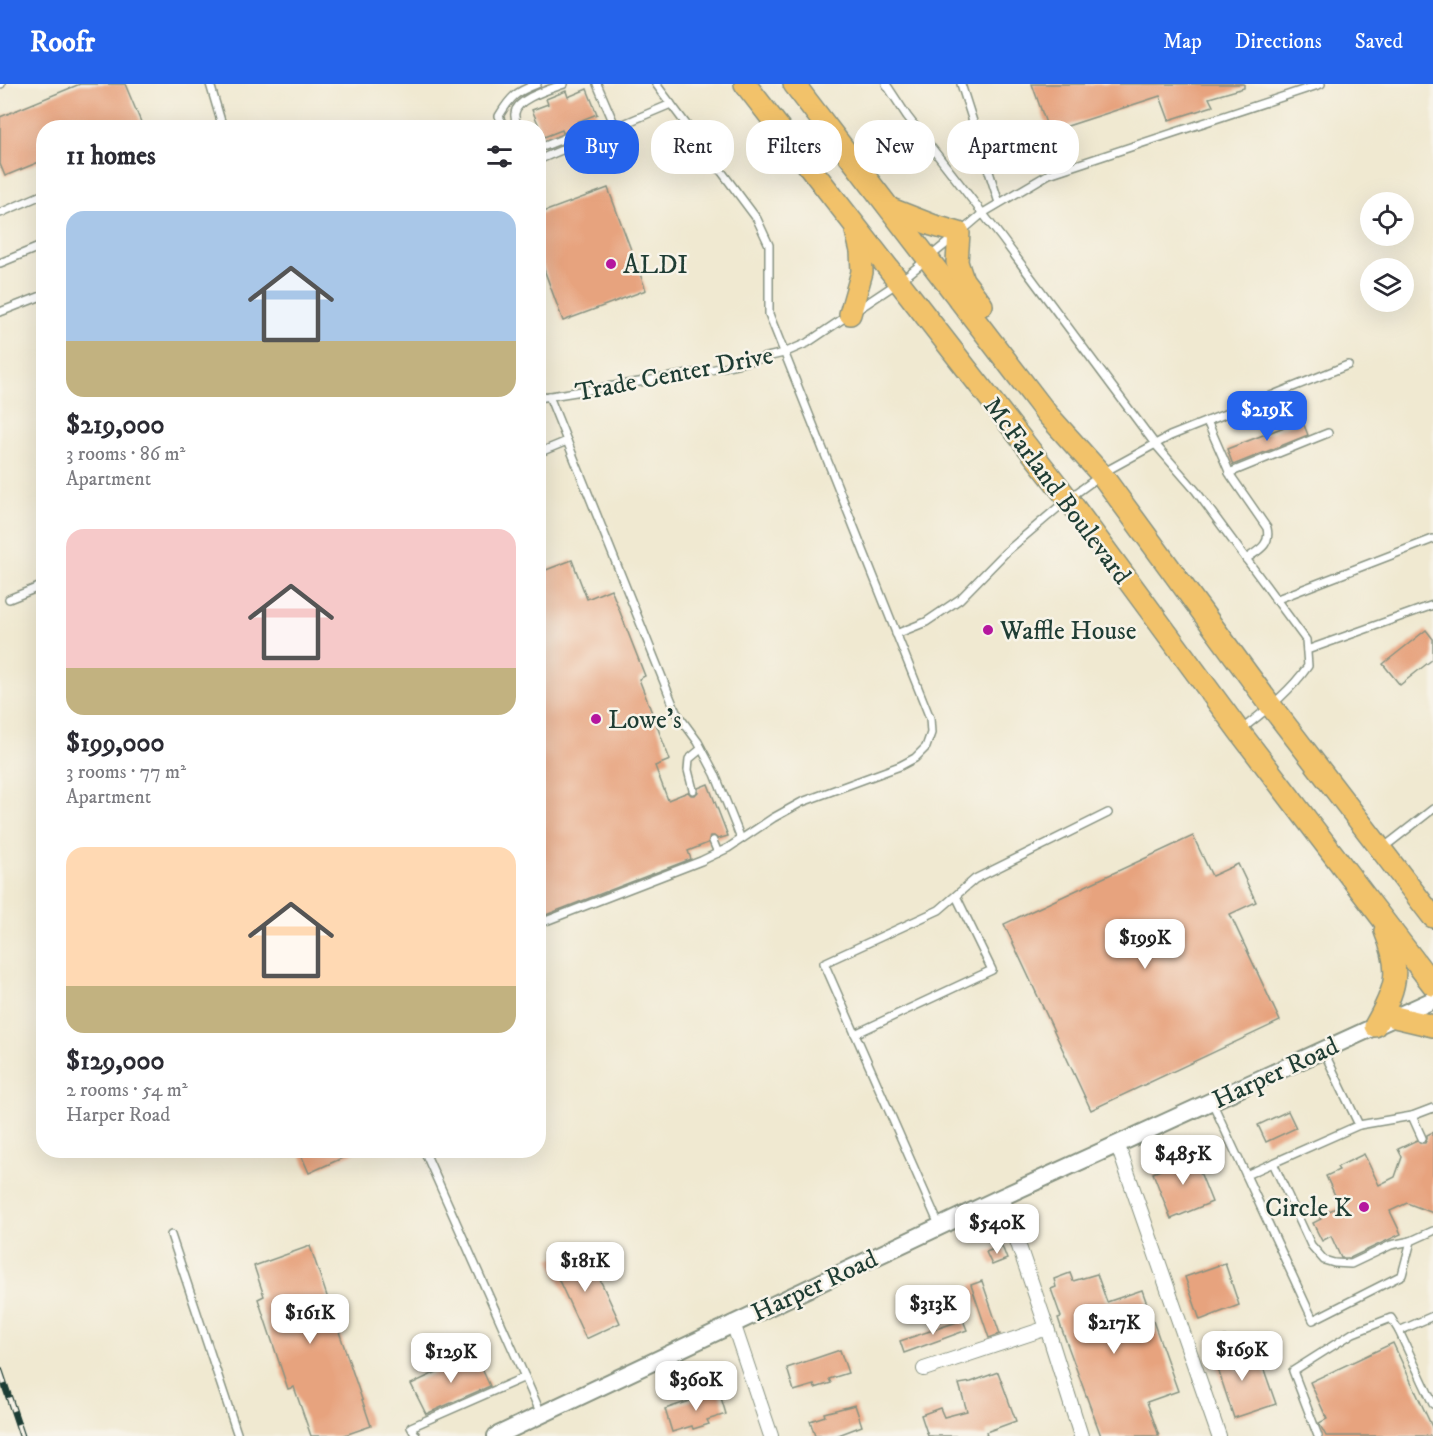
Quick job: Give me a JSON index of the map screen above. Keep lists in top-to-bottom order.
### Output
{
  "streets": {
    "highway": ["McFarland Boulevard"],
    "street": ["Harper Road"],
    "lane": ["Trade Center Drive"]
  },
  "crossings": [
    ["Trade Center Drive", "McFarland Boulevard"]
  ],
  "places": [
    "ALDI",
    "Waffle House",
    "Lowe's",
    "Circle K"
  ],
  "page": {
    "header": "Roofr",
    "nav": ["Map", "Directions", "Saved"],
    "chip": [
      "Buy",
      "Rent",
      "Filters",
      "New",
      "Apartment"
    ],
    "heading": "11 homes",
    "list": [
      {
        "name": "$219,000",
        "note": "3 rooms · 86 m² · Apartment"
      },
      {
        "name": "$199,000",
        "note": "3 rooms · 77 m² · Apartment"
      },
      {
        "name": "$129,000",
        "note": "2 rooms · 54 m² · Harper Road"
      }
    ],
    "price": [
      "$219K",
      "$199K",
      "$485K",
      "$540K",
      "$181K",
      "$313K",
      "$161K",
      "$217K",
      "$169K",
      "$129K",
      "$360K"
    ]
  }
}
